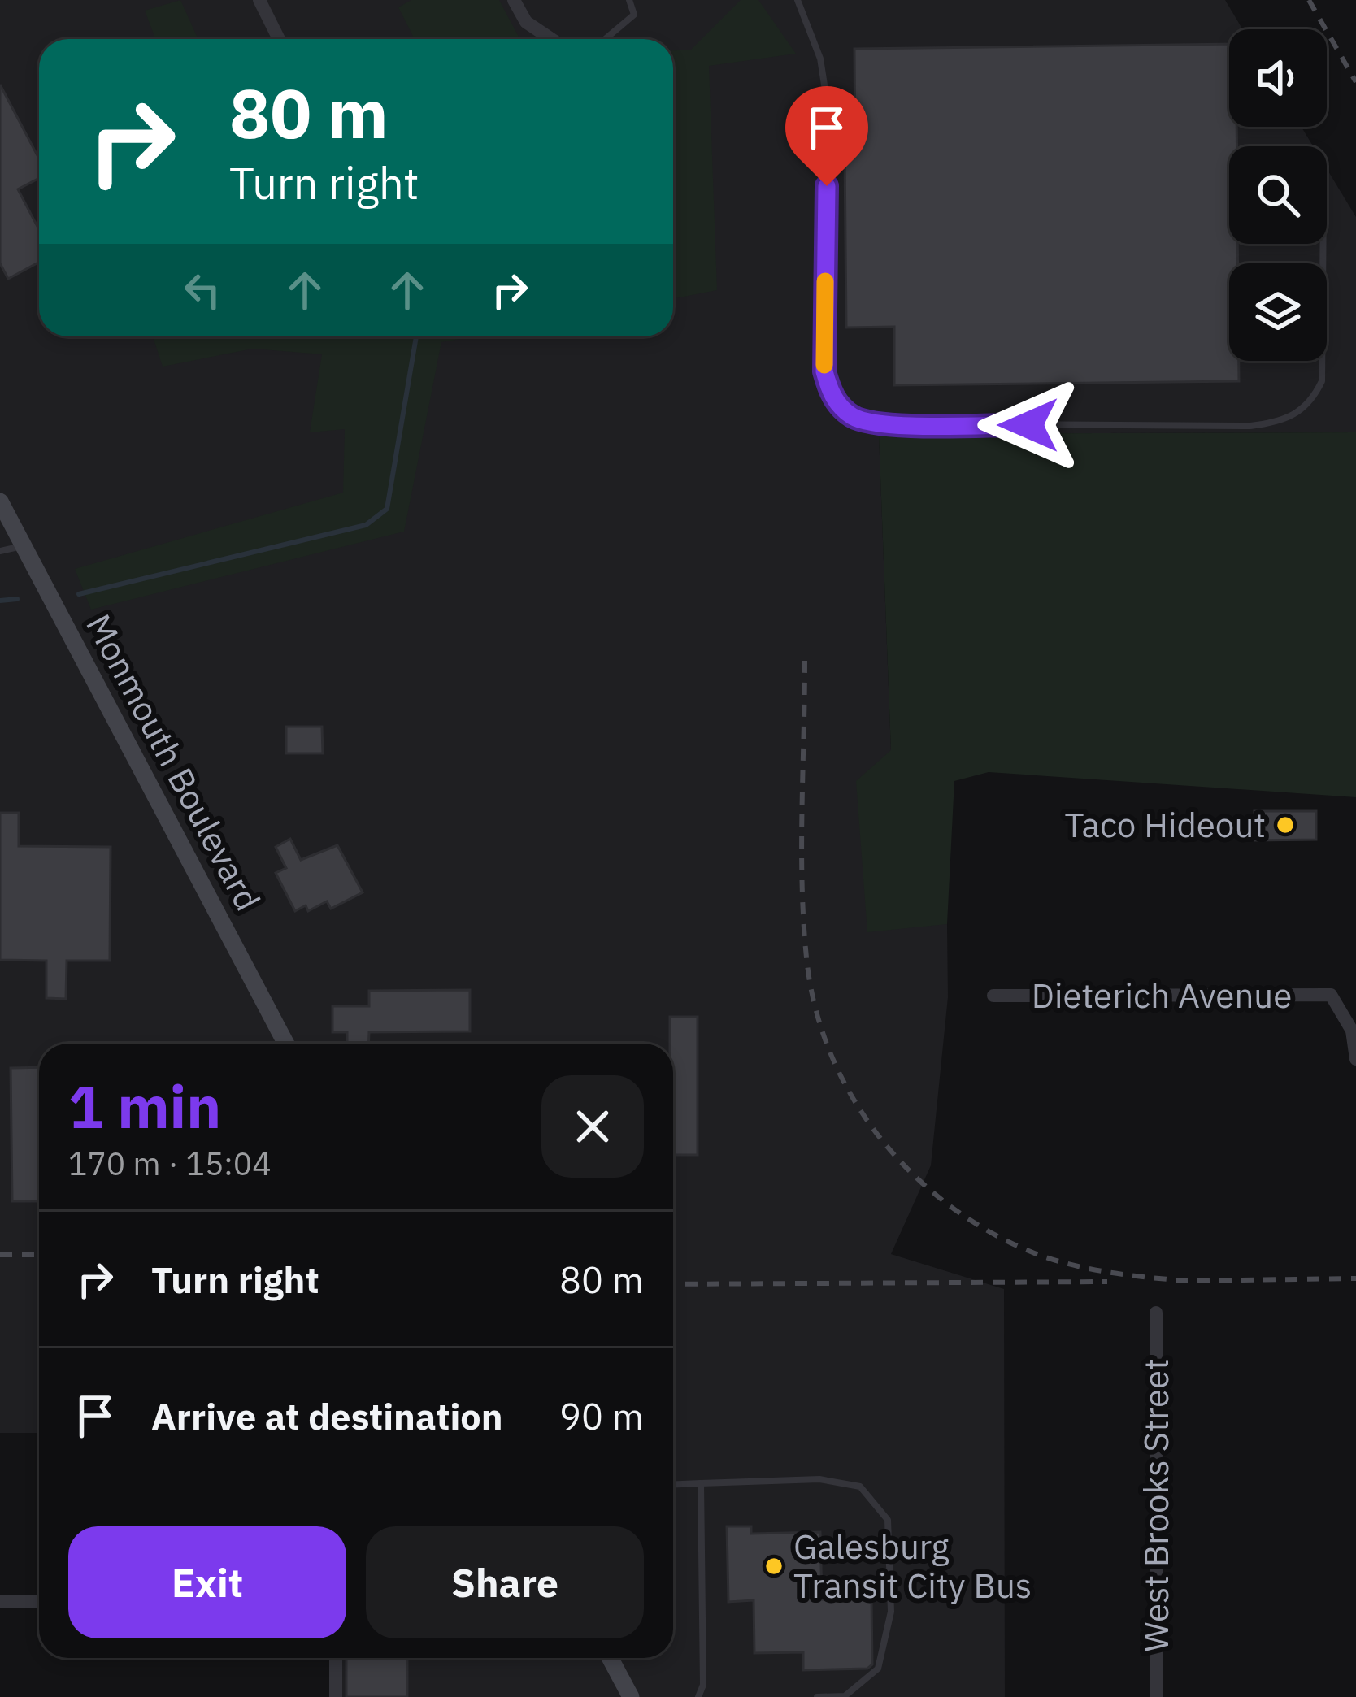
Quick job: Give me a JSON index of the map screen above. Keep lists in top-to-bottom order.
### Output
{
  "streets": {
    "street": ["Monmouth Boulevard", "Dieterich Avenue", "West Brooks Street"]
  },
  "places": ["Taco Hideout", "Galesburg Transit City Bus"],
  "page": {
    "turn": ["80 m", "Turn right"],
    "heading": ["1 min", "170 m · 15:04"],
    "list": [
      {
        "name": "Turn right",
        "value": "80 m"
      },
      {
        "name": "Arrive at destination",
        "value": "90 m"
      }
    ],
    "buttons": ["Exit", "Share"]
  }
}
